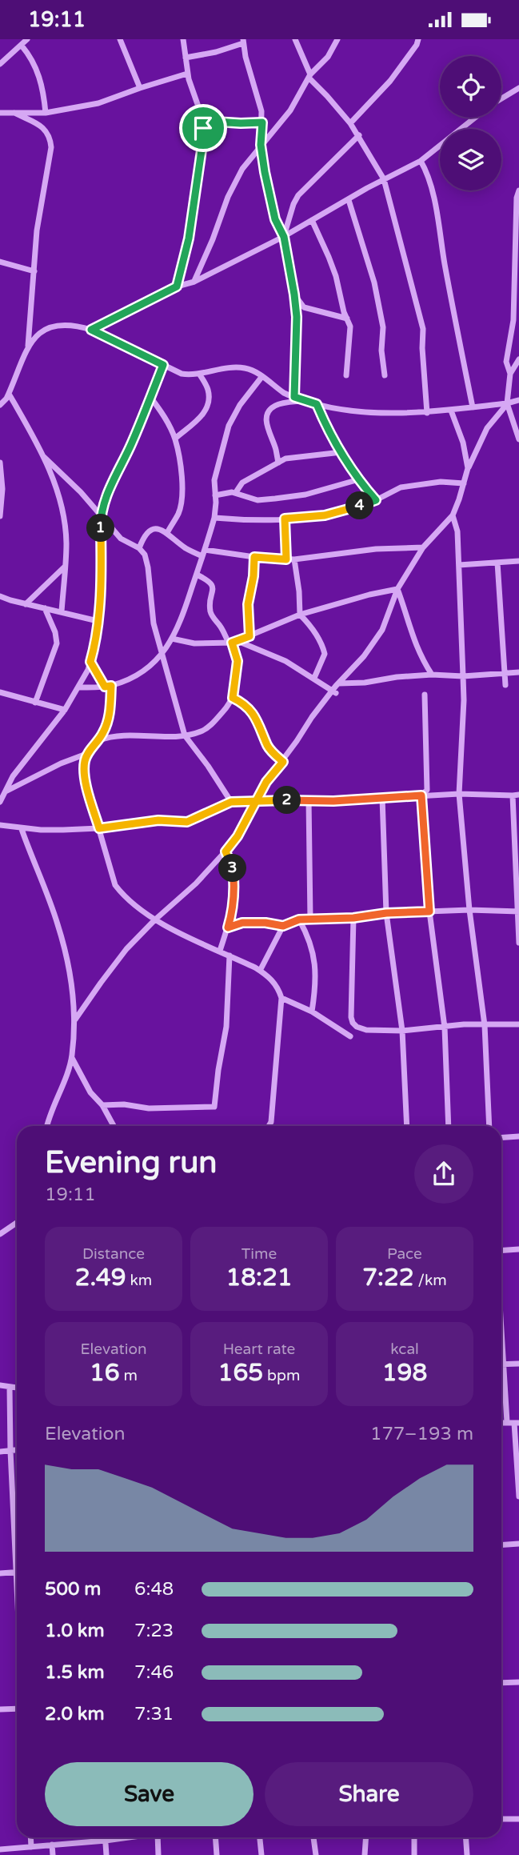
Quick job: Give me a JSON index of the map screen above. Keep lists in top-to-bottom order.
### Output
{
  "page": {
    "status": "19:11",
    "pins": [
      "4",
      "1",
      "2",
      "3"
    ],
    "heading": ["Evening run", "19:11"],
    "stats": [
      ["Distance", "2.49 km"],
      ["Time", "18:21"],
      ["Pace", "7:22 /km"],
      ["Elevation", "16 m"],
      ["Heart rate", "165 bpm"],
      ["kcal", "198"]
    ],
    "chart": ["Elevation", "177–193 m"],
    "list": [
      {
        "name": "500 m",
        "note": "6:48"
      },
      {
        "name": "1.0 km",
        "note": "7:23"
      },
      {
        "name": "1.5 km",
        "note": "7:46"
      },
      {
        "name": "2.0 km",
        "note": "7:31"
      }
    ],
    "buttons": ["Save", "Share"]
  }
}
